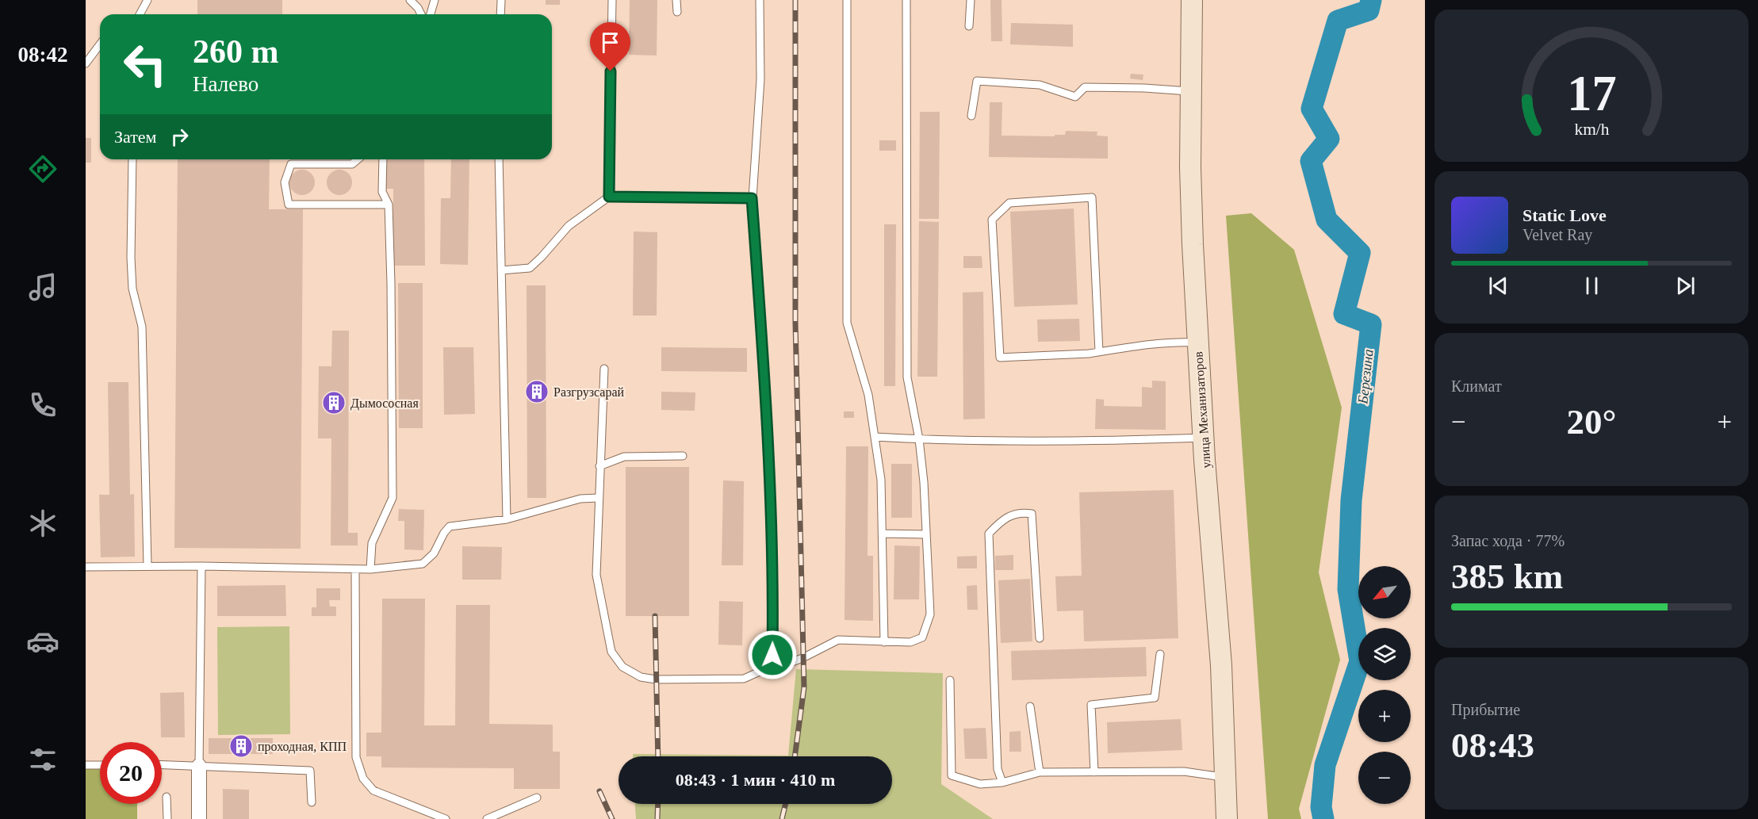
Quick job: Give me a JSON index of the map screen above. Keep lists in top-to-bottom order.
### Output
{
  "streets": {
    "street": ["улица Механизаторов"]
  },
  "water": ["Березина"],
  "places": {
    "building": ["Разгрузсарай", "Дымососная", "проходная, КПП"]
  },
  "north": "bottom left",
  "page": {
    "tabs": "08:42",
    "turn": ["260 m", "Налево"],
    "then": "Затем",
    "song": ["Static Love", "Velvet Ray"],
    "tile": [
      "Климат",
      ["Запас хода · 77%", "385 km"],
      ["Прибытие", "08:43"]
    ],
    "heat": ["−", "20°", "+"],
    "map_buttons": ["+", "−"],
    "limit": "20",
    "trip": "08:43 · 1 мин · 410 m",
    "gauge": ["17", "km/h"]
  }
}
